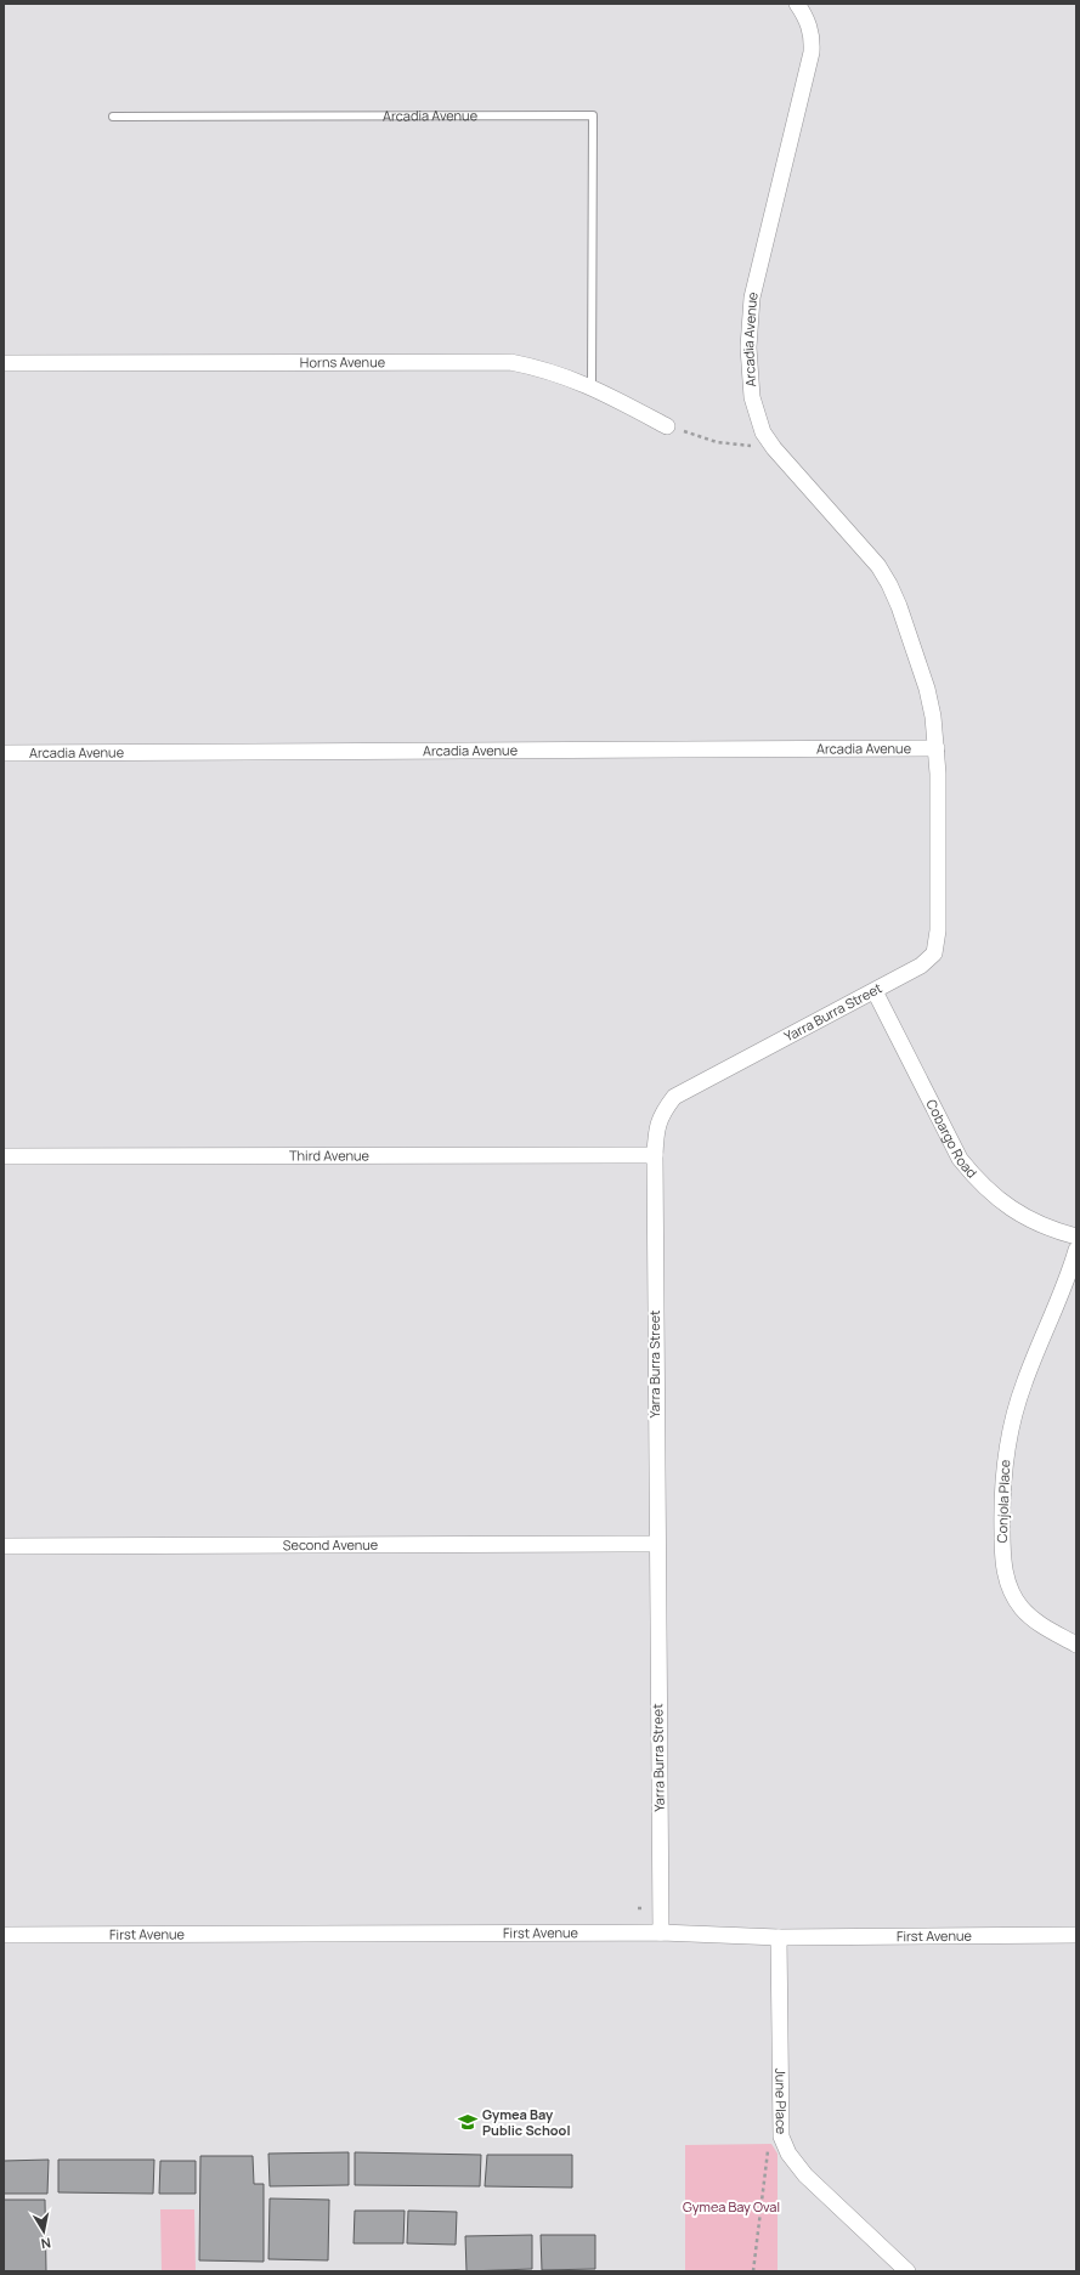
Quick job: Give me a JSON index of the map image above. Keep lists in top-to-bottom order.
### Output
{
  "streets": {
    "street": [
      "Arcadia Avenue",
      "Horns Avenue",
      "Yarra Burra Street",
      "Cobargo Road",
      "Third Avenue",
      "Conjola Place",
      "Second Avenue",
      "First Avenue",
      "June Place"
    ]
  },
  "crossings": [
    ["Arcadia Avenue", "Horns Avenue"],
    ["Arcadia Avenue", "Yarra Burra Street"],
    ["Yarra Burra Street", "Cobargo Road"],
    ["Yarra Burra Street", "Third Avenue"],
    ["Yarra Burra Street", "Second Avenue"],
    ["Yarra Burra Street", "First Avenue"],
    ["First Avenue", "June Place"]
  ],
  "parks": ["Gymea Bay Oval"],
  "places": {
    "school or university": ["Gymea Bay Public School"]
  },
  "north": "bottom"
}
